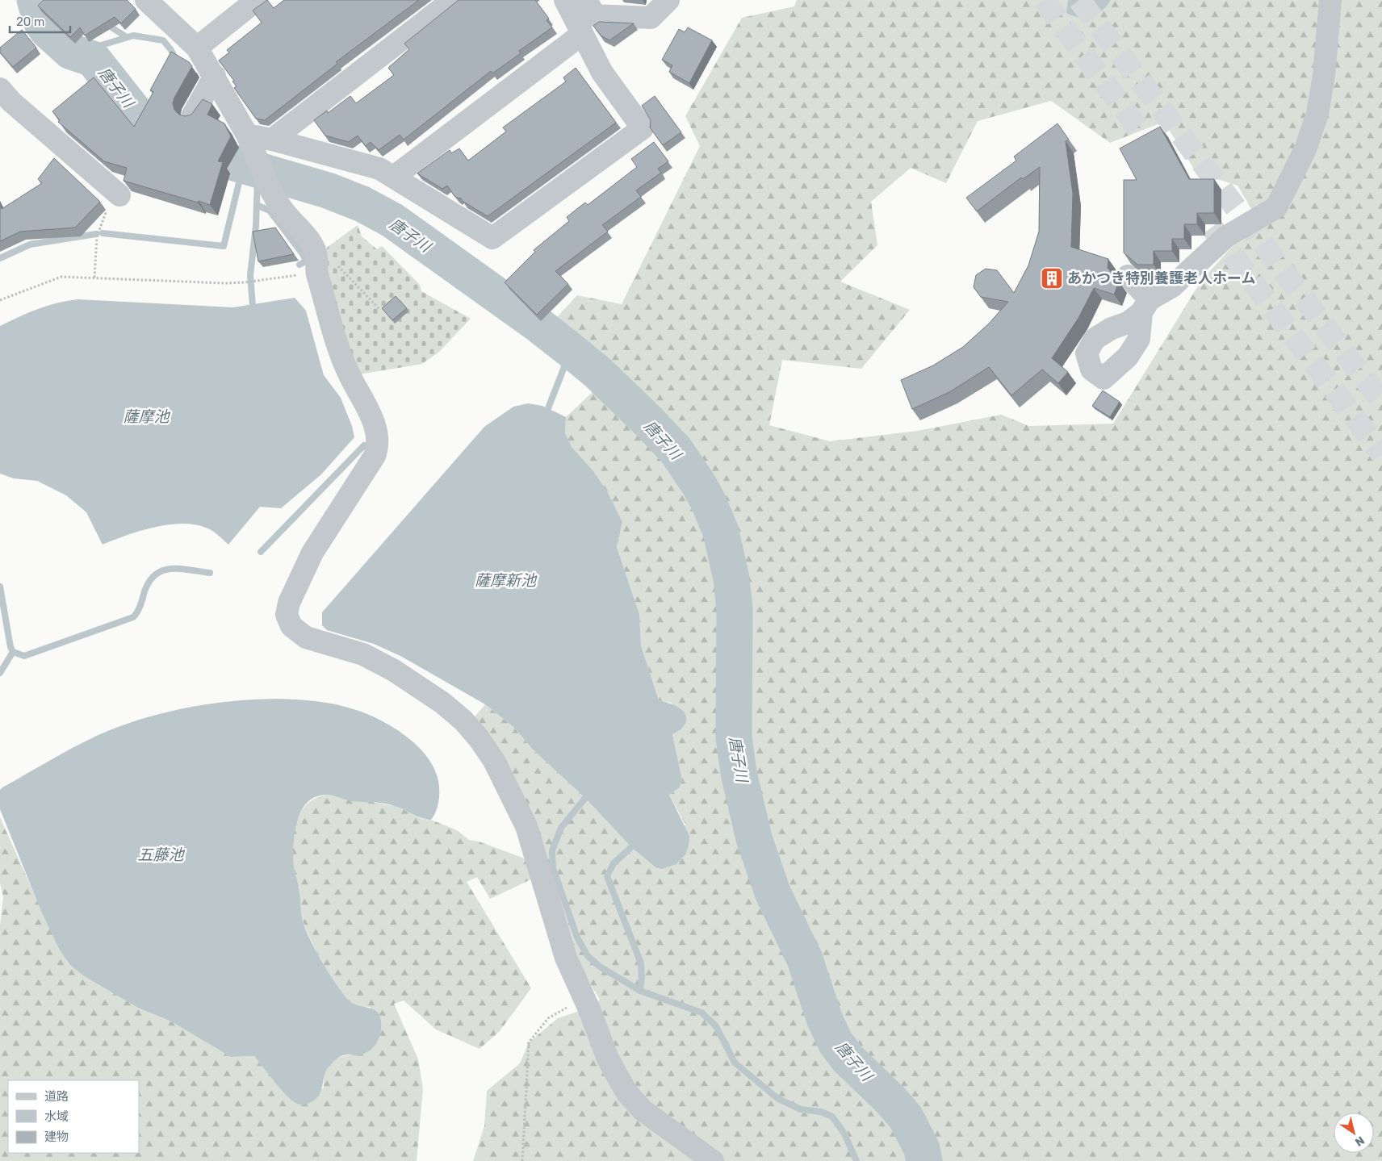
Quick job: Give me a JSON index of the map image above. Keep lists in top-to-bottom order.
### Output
{
  "water": [
    "唐子川",
    "薩摩池",
    "薩摩新池",
    "五藤池"
  ],
  "places": {
    "building": ["あかつき特別養護老人ホーム"]
  },
  "legend": ["道路", "水域", "建物"],
  "scale_bar": "20 m",
  "north": "bottom right"
}
